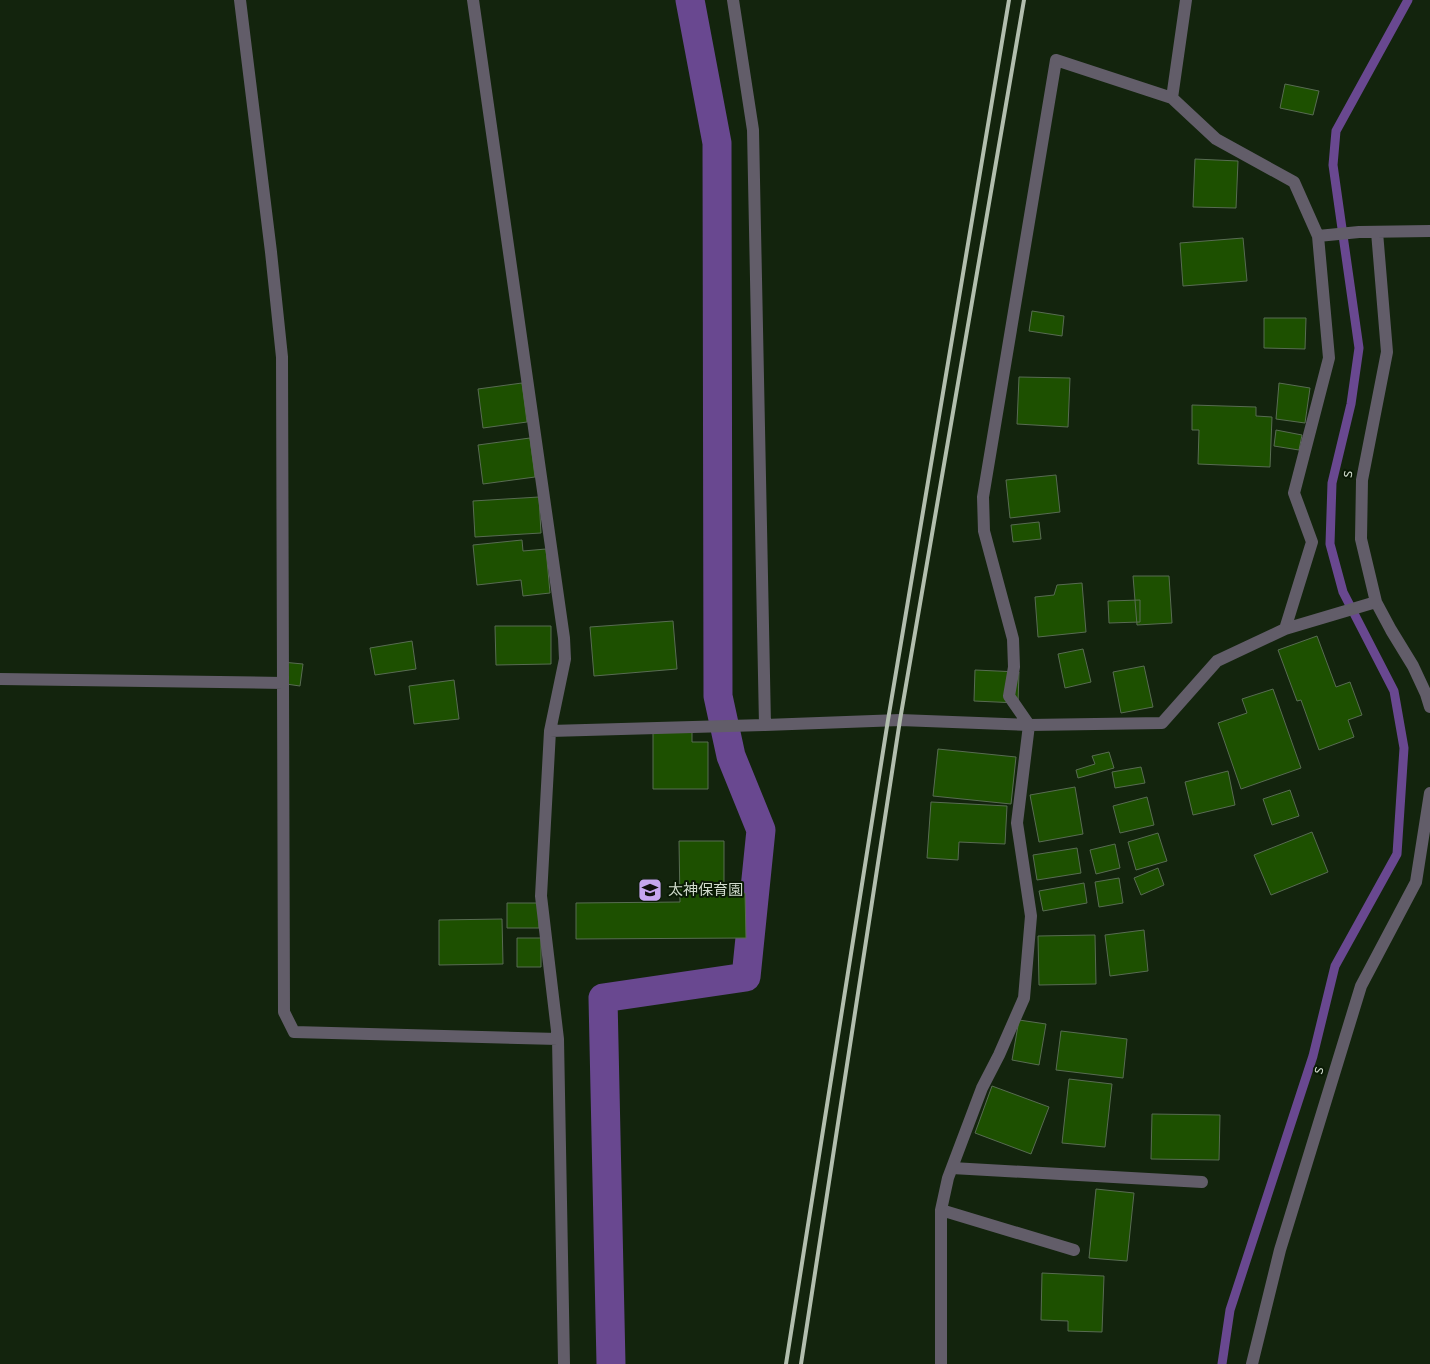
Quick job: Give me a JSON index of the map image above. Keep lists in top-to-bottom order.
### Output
{
  "streets": {
    "street": ["s"]
  },
  "places": {
    "school or university": ["太神保育園"]
  }
}
